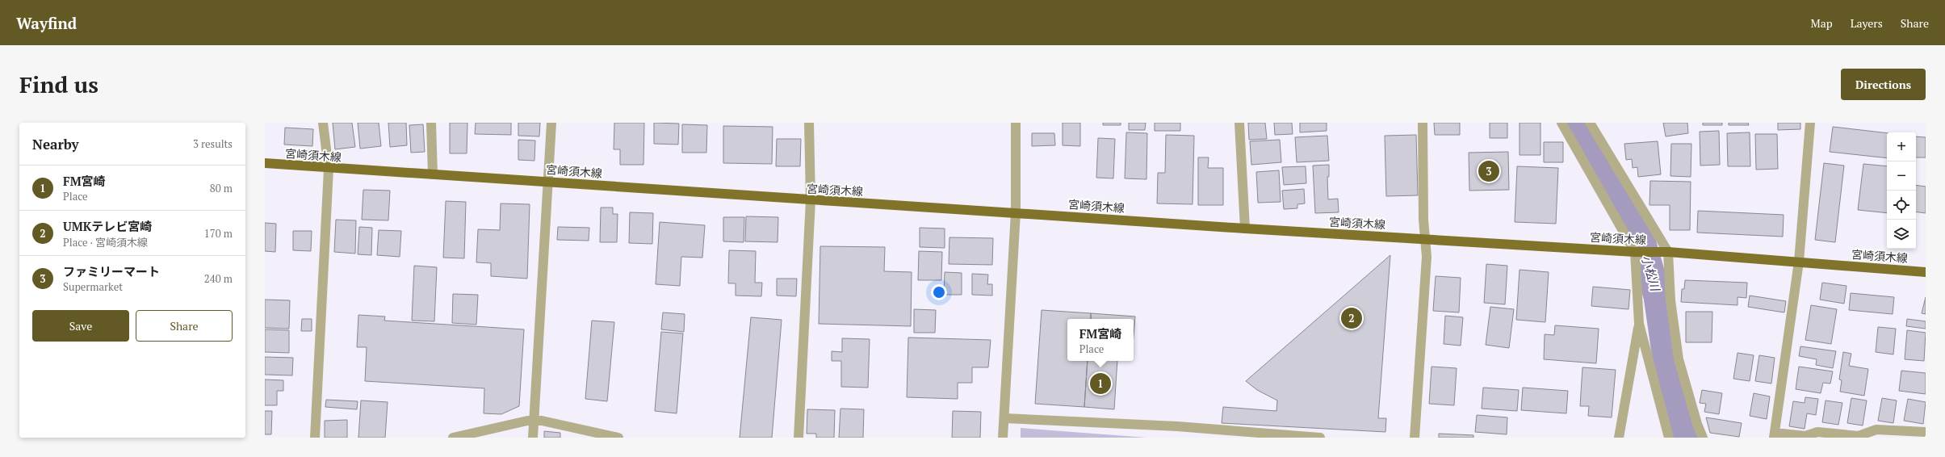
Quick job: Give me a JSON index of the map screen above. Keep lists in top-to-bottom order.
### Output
{
  "streets": {
    "main road": ["宮崎須木線"]
  },
  "water": ["小松川"],
  "page": {
    "header": "Wayfind",
    "nav": ["Map", "Layers", "Share"],
    "buttons": [
      "Directions",
      ["Save", "Share"]
    ],
    "title": "Find us",
    "heading": ["Nearby", "3 results"],
    "map_buttons": ["+", "−"],
    "pins": ["3", "2", "1"],
    "list": [
      {
        "mark": "1",
        "name": "FM宮崎",
        "note": "Place",
        "value": "80 m"
      },
      {
        "mark": "2",
        "name": "UMKテレビ宮崎",
        "note": "Place · 宮崎須木線",
        "value": "170 m"
      },
      {
        "mark": "3",
        "name": "ファミリーマート",
        "note": "Supermarket",
        "value": "240 m"
      }
    ],
    "popup": ["FM宮崎", "Place"]
  }
}
